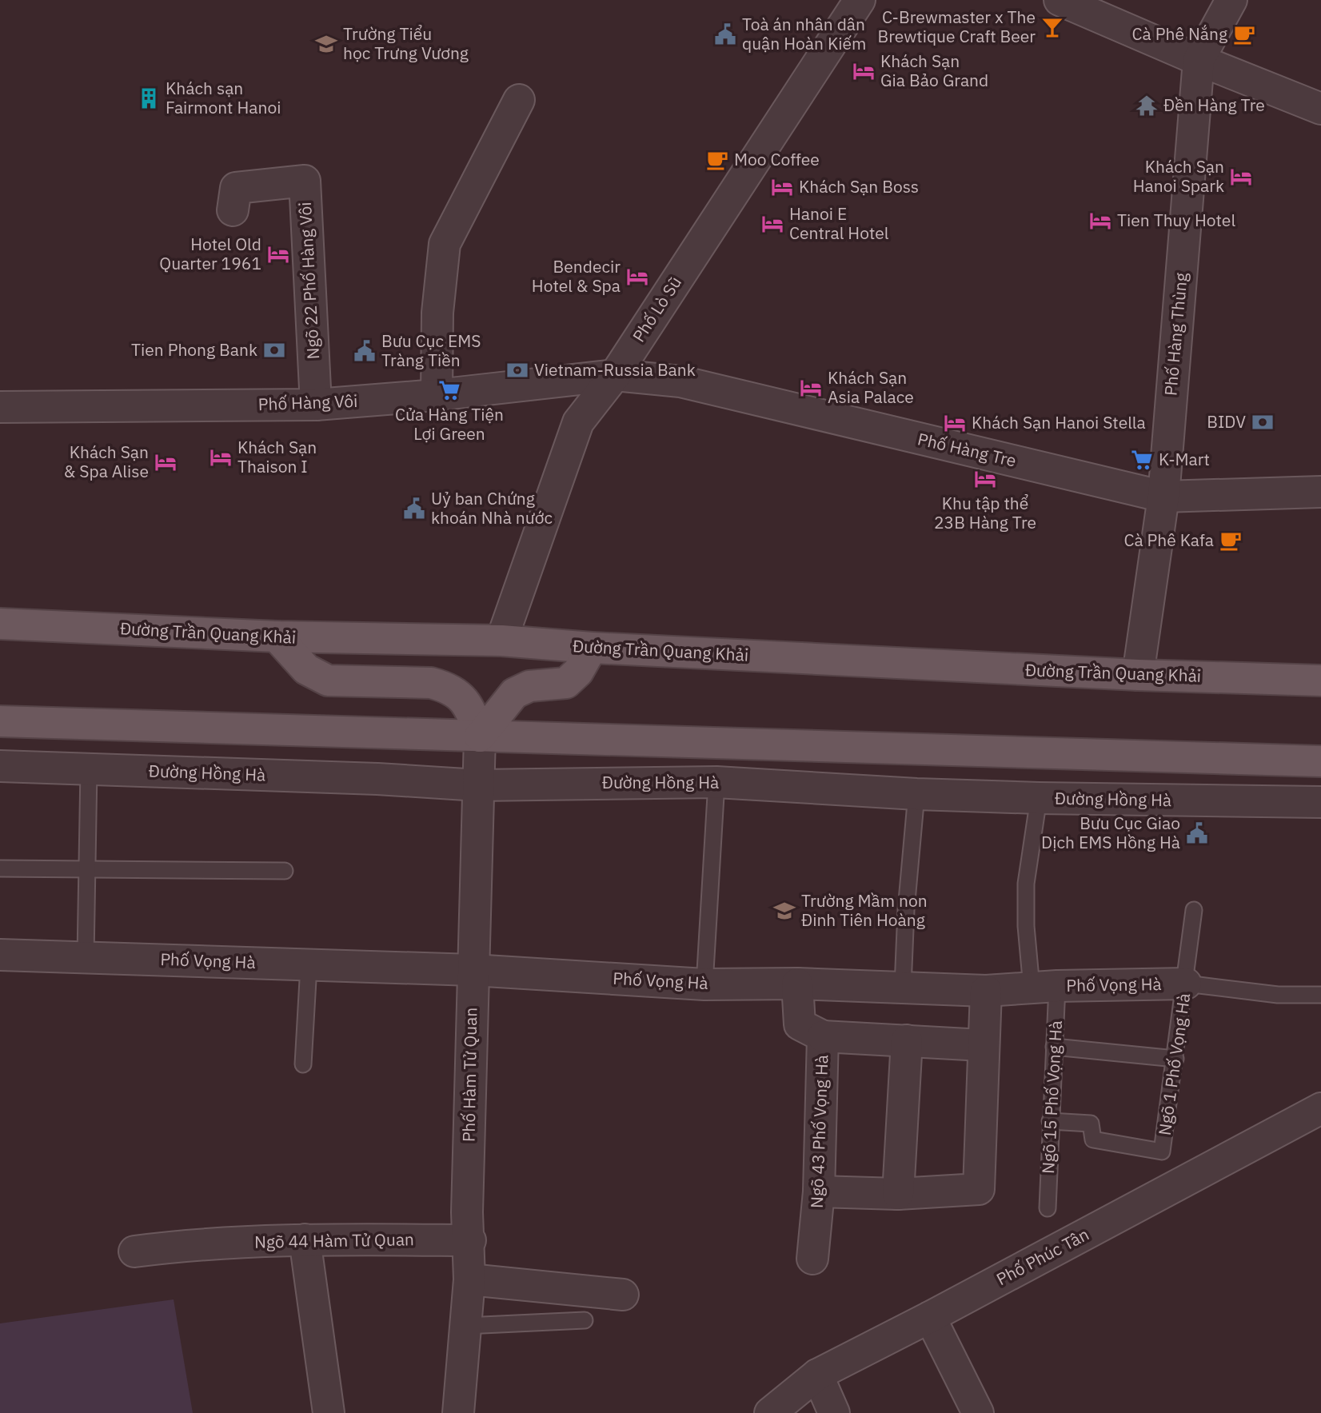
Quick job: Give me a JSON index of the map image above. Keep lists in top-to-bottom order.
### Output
{
  "streets": {
    "main road": ["Đường Trần Quang Khải"],
    "street": [
      "Ngõ 22 Phố Hàng Vôi",
      "Phố Lò Sũ",
      "Phố Hàng Thùng",
      "Phố Hàng Vôi",
      "Phố Hàng Tre",
      "Đường Hồng Hà",
      "Phố Vọng Hà",
      "Phố Hàm Tử Quan",
      "Ngõ 43 Phố Vọng Hà",
      "Ngõ 44 Hàm Tử Quan",
      "Phố Phúc Tân"
    ],
    "lane": ["Ngõ 1 Phố Vọng Hà", "Ngõ 15 Phố Vọng Hà"]
  },
  "crossings": [
    ["Ngõ 22 Phố Hàng Vôi", "Phố Hàng Vôi"],
    ["Phố Lò Sũ", "Phố Hàng Vôi"],
    ["Phố Lò Sũ", "Phố Hàng Tre"],
    ["Phố Lò Sũ", "Đường Trần Quang Khải"],
    ["Phố Hàng Thùng", "Phố Hàng Tre"],
    ["Phố Hàng Thùng", "Đường Trần Quang Khải"],
    ["Phố Hàng Vôi", "Phố Hàng Tre"],
    ["Đường Hồng Hà", "Phố Hàm Tử Quan"],
    ["Đường Hồng Hà", "Ngõ 15 Phố Vọng Hà"],
    ["Phố Vọng Hà", "Ngõ 1 Phố Vọng Hà"],
    ["Phố Vọng Hà", "Phố Hàm Tử Quan"],
    ["Phố Vọng Hà", "Ngõ 15 Phố Vọng Hà"],
    ["Phố Vọng Hà", "Ngõ 43 Phố Vọng Hà"],
    ["Ngõ 1 Phố Vọng Hà", "Ngõ 15 Phố Vọng Hà"],
    ["Phố Hàm Tử Quan", "Ngõ 44 Hàm Tử Quan"]
  ],
  "places": {
    "bar": ["C-Brewmaster x The Brewtique Craft Beer"],
    "public building": [
      "Toà án nhân dân quận Hoàn Kiếm",
      "Bưu Cục EMS Tràng Tiền",
      "Uỷ ban Chứng khoán Nhà nước",
      "Bưu Cục Giao Dịch EMS Hồng Hà"
    ],
    "cafe": ["Cà Phê Nắng", "Moo Coffee", "Cà Phê Kafa"],
    "school or university": ["Trường Tiểu học Trưng Vương", "Trường Mầm non Đinh Tiên Hoàng"],
    "hotel": [
      "Khách Sạn Gia Bảo Grand",
      "Khách Sạn Hanoi Spark",
      "Khách Sạn Boss",
      "Tien Thuy Hotel",
      "Hanoi E Central Hotel",
      "Hotel Old Quarter 1961",
      "Bendecir Hotel & Spa",
      "Khách Sạn Asia Palace",
      "Khách Sạn Hanoi Stella",
      "Khách Sạn Thaison I",
      "Khách Sạn & Spa Alise",
      "Khu tập thể 23B Hàng Tre"
    ],
    "building": ["Khách sạn Fairmont Hanoi"],
    "temple": ["Đền Hàng Tre"],
    "bank": ["Tien Phong Bank", "Vietnam-Russia Bank", "BIDV"],
    "supermarket": ["Cửa Hàng Tiện Lợi Green", "K-Mart"]
  }
}
